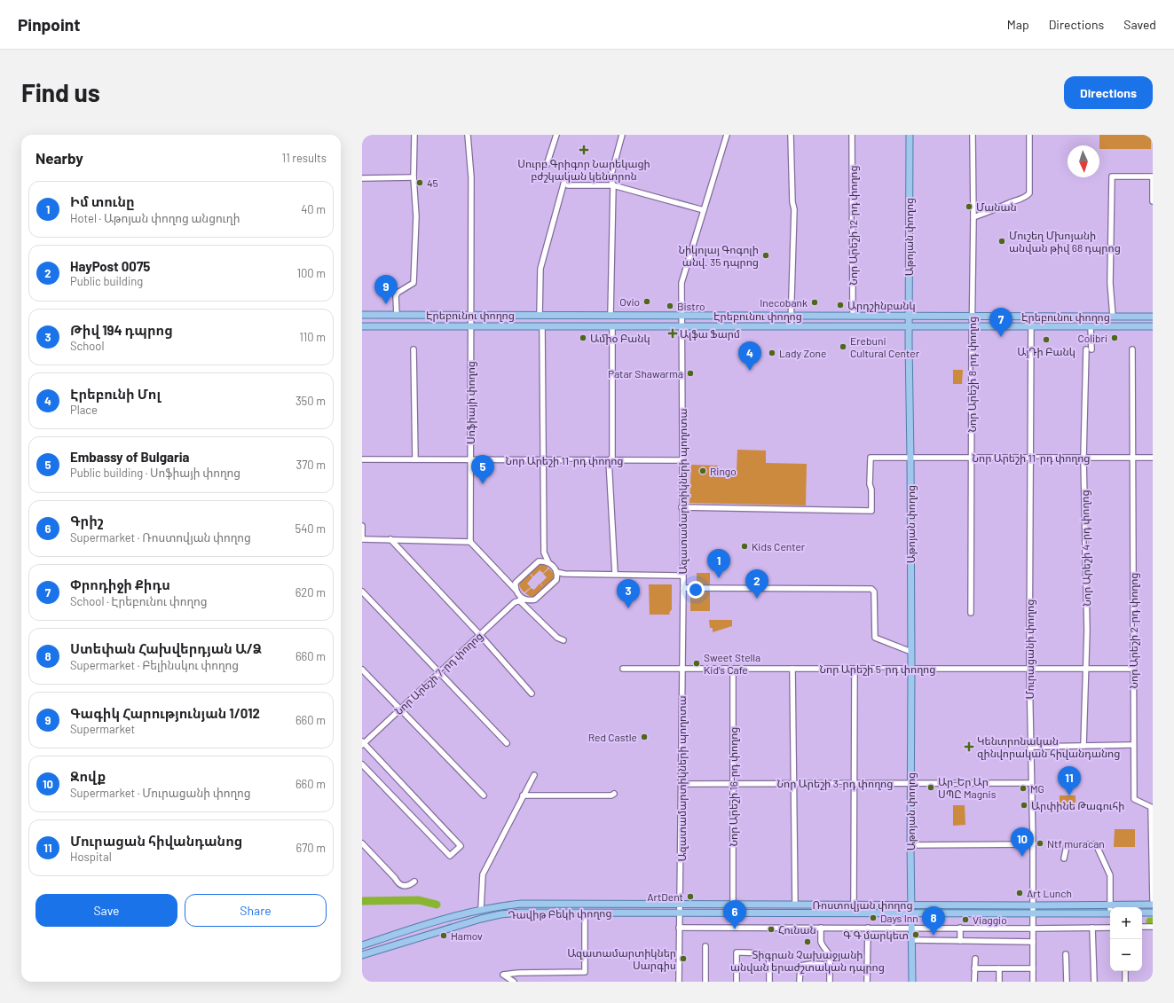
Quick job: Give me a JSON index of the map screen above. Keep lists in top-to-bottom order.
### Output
{
  "streets": {
    "main road": [
      "Աթոյան փողոց",
      "Էրեբունու փողոց",
      "Ռոստովյան փողոց",
      "Դավիթ Բեկի փողոց"
    ],
    "street": [
      "Նոր Արեշի 12-րդ փողոց",
      "Նոր Արեշի 8-րդ փողոց",
      "Սոֆիայի փողոց",
      "Նոր Արեշի 11-րդ փողոց",
      "Ազատամարտիկների պողոտա",
      "Նոր Արեշի 4-րդ փողոց",
      "Նոր Արեշի 2-րդ փողոց",
      "Մուրացանի փողոց",
      "Նոր Արեշի 5-րդ փողոց",
      "Նոր Արեշի 7-րդ փողոց",
      "Նոր Արեշի 3-րդ փողոց",
      "Նոր Արեշի 16-րդ փողոց"
    ]
  },
  "crossings": [
    ["Նոր Արեշի 12-րդ փողոց", "Էրեբունու փողոց"],
    ["Աթոյան փողոց", "Էրեբունու փողոց"],
    ["Աթոյան փողոց", "Նոր Արեշի 11-րդ փողոց"],
    ["Աթոյան փողոց", "Նոր Արեշի 5-րդ փողոց"],
    ["Աթոյան փողոց", "Նոր Արեշի 3-րդ փողոց"],
    ["Աթոյան փողոց", "Ռոստովյան փողոց"],
    ["Էրեբունու փողոց", "Նոր Արեշի 8-րդ փողոց"],
    ["Էրեբունու փողոց", "Սոֆիայի փողոց"],
    ["Էրեբունու փողոց", "Ազատամարտիկների պողոտա"],
    ["Էրեբունու փողոց", "Նոր Արեշի 4-րդ փողոց"],
    ["Էրեբունու փողոց", "Մուրացանի փողոց"],
    ["Նոր Արեշի 8-րդ փողոց", "Նոր Արեշի 11-րդ փողոց"],
    ["Սոֆիայի փողոց", "Նոր Արեշի 11-րդ փողոց"],
    ["Նոր Արեշի 11-րդ փողոց", "Ազատամարտիկների պողոտա"],
    ["Նոր Արեշի 11-րդ փողոց", "Նոր Արեշի 4-րդ փողոց"],
    ["Նոր Արեշի 11-րդ փողոց", "Նոր Արեշի 2-րդ փողոց"],
    ["Նոր Արեշի 11-րդ փողոց", "Մուրացանի փողոց"],
    ["Ազատամարտիկների պողոտա", "Նոր Արեշի 5-րդ փողոց"],
    ["Ազատամարտիկների պողոտա", "Նոր Արեշի 3-րդ փողոց"],
    ["Ազատամարտիկների պողոտա", "Ռոստովյան փողոց"],
    ["Ազատամարտիկների պողոտա", "Դավիթ Բեկի փողոց"],
    ["Նոր Արեշի 4-րդ փողոց", "Նոր Արեշի 5-րդ փողոց"],
    ["Նոր Արեշի 2-րդ փողոց", "Նոր Արեշի 5-րդ փողոց"],
    ["Մուրացանի փողոց", "Նոր Արեշի 5-րդ փողոց"],
    ["Մուրացանի փողոց", "Նոր Արեշի 3-րդ փողոց"],
    ["Մուրացանի փողոց", "Ռոստովյան փողոց"],
    ["Նոր Արեշի 5-րդ փողոց", "Նոր Արեշի 16-րդ փողոց"],
    ["Նոր Արեշի 3-րդ փողոց", "Նոր Արեշի 16-րդ փողոց"],
    ["Նոր Արեշի 16-րդ փողոց", "Ռոստովյան փողոց"],
    ["Ռոստովյան փողոց", "Դավիթ Բեկի փողոց"]
  ],
  "places": {
    "health": ["Սուրբ Գրիգոր Նարեկացի բժշկական կենտրոն", "Ալֆա Ֆարմ", "Կենտրոնական զինվորական հիվանդանոց"],
    "other": [
      "45",
      "Մանան",
      "Մուշեղ Մխոյանի անվան թիվ 68 դպրոց",
      "Նիկոլայ Գոգոլի անվ. 35 դպրոց",
      "Ovio",
      "Inecobank",
      "Արդշինբանկ",
      "Bistro",
      "Ամիօ Բանկ",
      "Colibri",
      "ԱյԴի Բանկ",
      "Erebuni Cultural Center",
      "Lady Zone",
      "Patar Shawarma",
      "Ringo",
      "Kids Center",
      "Sweet Stella Kid's Cafe",
      "Red Castle",
      "Ար-Եր Ար ՍՊԸ Magnis",
      "MG",
      "Արփինե Թագուհի",
      "Ntf muracan",
      "Art Lunch",
      "ArtDent",
      "Days Inn",
      "Viaggio",
      "Հունան",
      "Գ Գ մարկետ",
      "Hamov",
      "Տիգրան Չախաջյանի անվան երաժշտական դպրոց",
      "Ազատամարտիկներ Սարգիս"
    ]
  },
  "north": "bottom",
  "page": {
    "header": "Pinpoint",
    "nav": ["Map", "Directions", "Saved"],
    "buttons": [
      "Directions",
      ["Save", "Share"]
    ],
    "title": "Find us",
    "heading": ["Nearby", "11 results"],
    "list": [
      {
        "mark": "1",
        "name": "Իմ տունը",
        "note": "Hotel · Աթոյան փողոց անցուղի",
        "value": "40 m"
      },
      {
        "mark": "2",
        "name": "HayPost 0075",
        "note": "Public building",
        "value": "100 m"
      },
      {
        "mark": "3",
        "name": "Թիվ 194 դպրոց",
        "note": "School",
        "value": "110 m"
      },
      {
        "mark": "4",
        "name": "Էրեբունի Մոլ",
        "note": "Place",
        "value": "350 m"
      },
      {
        "mark": "5",
        "name": "Embassy of Bulgaria",
        "note": "Public building · Սոֆիայի փողոց",
        "value": "370 m"
      },
      {
        "mark": "6",
        "name": "Գրիշ",
        "note": "Supermarket · Ռոստովյան փողոց",
        "value": "540 m"
      },
      {
        "mark": "7",
        "name": "Փրոդիջի Քիդս",
        "note": "School · Էրեբունու փողոց",
        "value": "620 m"
      },
      {
        "mark": "8",
        "name": "Ստեփան Հախվերդյան Ա/Ձ",
        "note": "Supermarket · Բելինսկու փողոց",
        "value": "660 m"
      },
      {
        "mark": "9",
        "name": "Գագիկ Հարությունյան 1/012",
        "note": "Supermarket",
        "value": "660 m"
      },
      {
        "mark": "10",
        "name": "Զովք",
        "note": "Supermarket · Մուրացանի փողոց",
        "value": "660 m"
      },
      {
        "mark": "11",
        "name": "Մուրացան հիվանդանոց",
        "note": "Hospital",
        "value": "670 m"
      }
    ],
    "pins": [
      "9",
      "7",
      "4",
      "5",
      "1",
      "2",
      "3",
      "11",
      "10",
      "6",
      "8"
    ],
    "map_buttons": ["+", "−"]
  }
}
